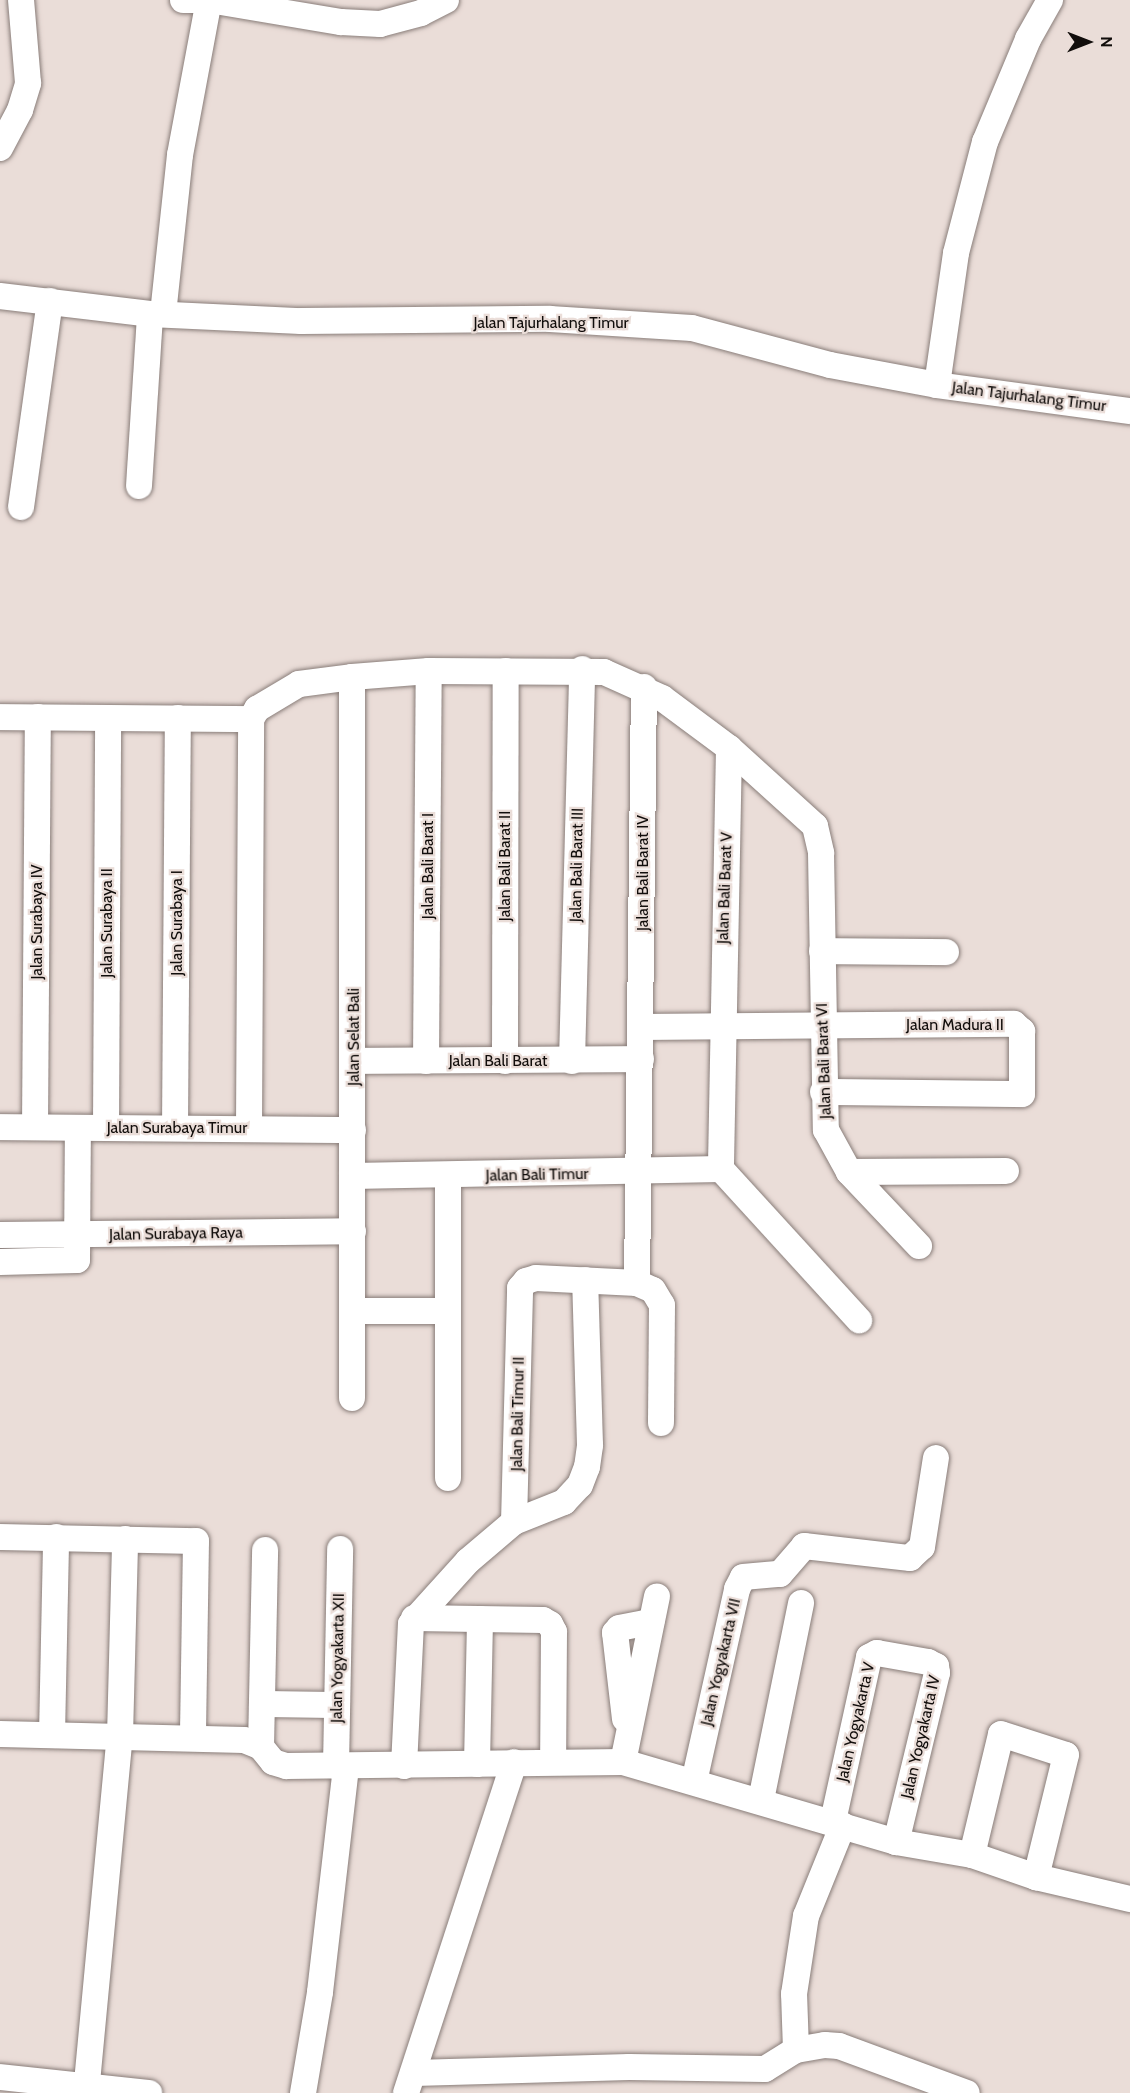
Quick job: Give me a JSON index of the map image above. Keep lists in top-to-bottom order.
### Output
{
  "streets": {
    "street": [
      "Jalan Tajurhalang Timur",
      "Jalan Bali Barat III",
      "Jalan Bali Barat I",
      "Jalan Bali Barat II",
      "Jalan Bali Barat IV",
      "Jalan Bali Barat V",
      "Jalan Surabaya IV",
      "Jalan Surabaya II",
      "Jalan Surabaya I",
      "Jalan Madura II",
      "Jalan Selat Bali",
      "Jalan Bali Barat",
      "Jalan Bali Barat VI",
      "Jalan Surabaya Timur",
      "Jalan Bali Timur",
      "Jalan Surabaya Raya",
      "Jalan Bali Timur II",
      "Jalan Yogyakarta XII",
      "Jalan Yogyakarta VII",
      "Jalan Yogyakarta V",
      "Jalan Yogyakarta IV"
    ]
  },
  "crossings": [
    ["Jalan Bali Barat III", "Jalan Bali Barat"],
    ["Jalan Bali Barat III", "Jalan Bali Barat VI"],
    ["Jalan Bali Barat I", "Jalan Bali Barat"],
    ["Jalan Bali Barat I", "Jalan Bali Barat VI"],
    ["Jalan Bali Barat II", "Jalan Bali Barat"],
    ["Jalan Bali Barat II", "Jalan Bali Barat VI"],
    ["Jalan Bali Barat IV", "Jalan Madura II"],
    ["Jalan Bali Barat IV", "Jalan Bali Barat"],
    ["Jalan Bali Barat IV", "Jalan Bali Barat VI"],
    ["Jalan Bali Barat IV", "Jalan Bali Timur"],
    ["Jalan Bali Barat IV", "Jalan Bali Timur II"],
    ["Jalan Bali Barat V", "Jalan Madura II"],
    ["Jalan Bali Barat V", "Jalan Bali Barat VI"],
    ["Jalan Bali Barat V", "Jalan Bali Timur"],
    ["Jalan Surabaya IV", "Jalan Surabaya Timur"],
    ["Jalan Surabaya II", "Jalan Surabaya Timur"],
    ["Jalan Surabaya I", "Jalan Surabaya Timur"],
    ["Jalan Madura II", "Jalan Bali Barat VI"],
    ["Jalan Selat Bali", "Jalan Bali Barat"],
    ["Jalan Selat Bali", "Jalan Bali Barat VI"],
    ["Jalan Selat Bali", "Jalan Surabaya Timur"],
    ["Jalan Selat Bali", "Jalan Bali Timur"],
    ["Jalan Selat Bali", "Jalan Surabaya Raya"],
    ["Jalan Yogyakarta V", "Jalan Yogyakarta IV"]
  ],
  "north": "right"
}
